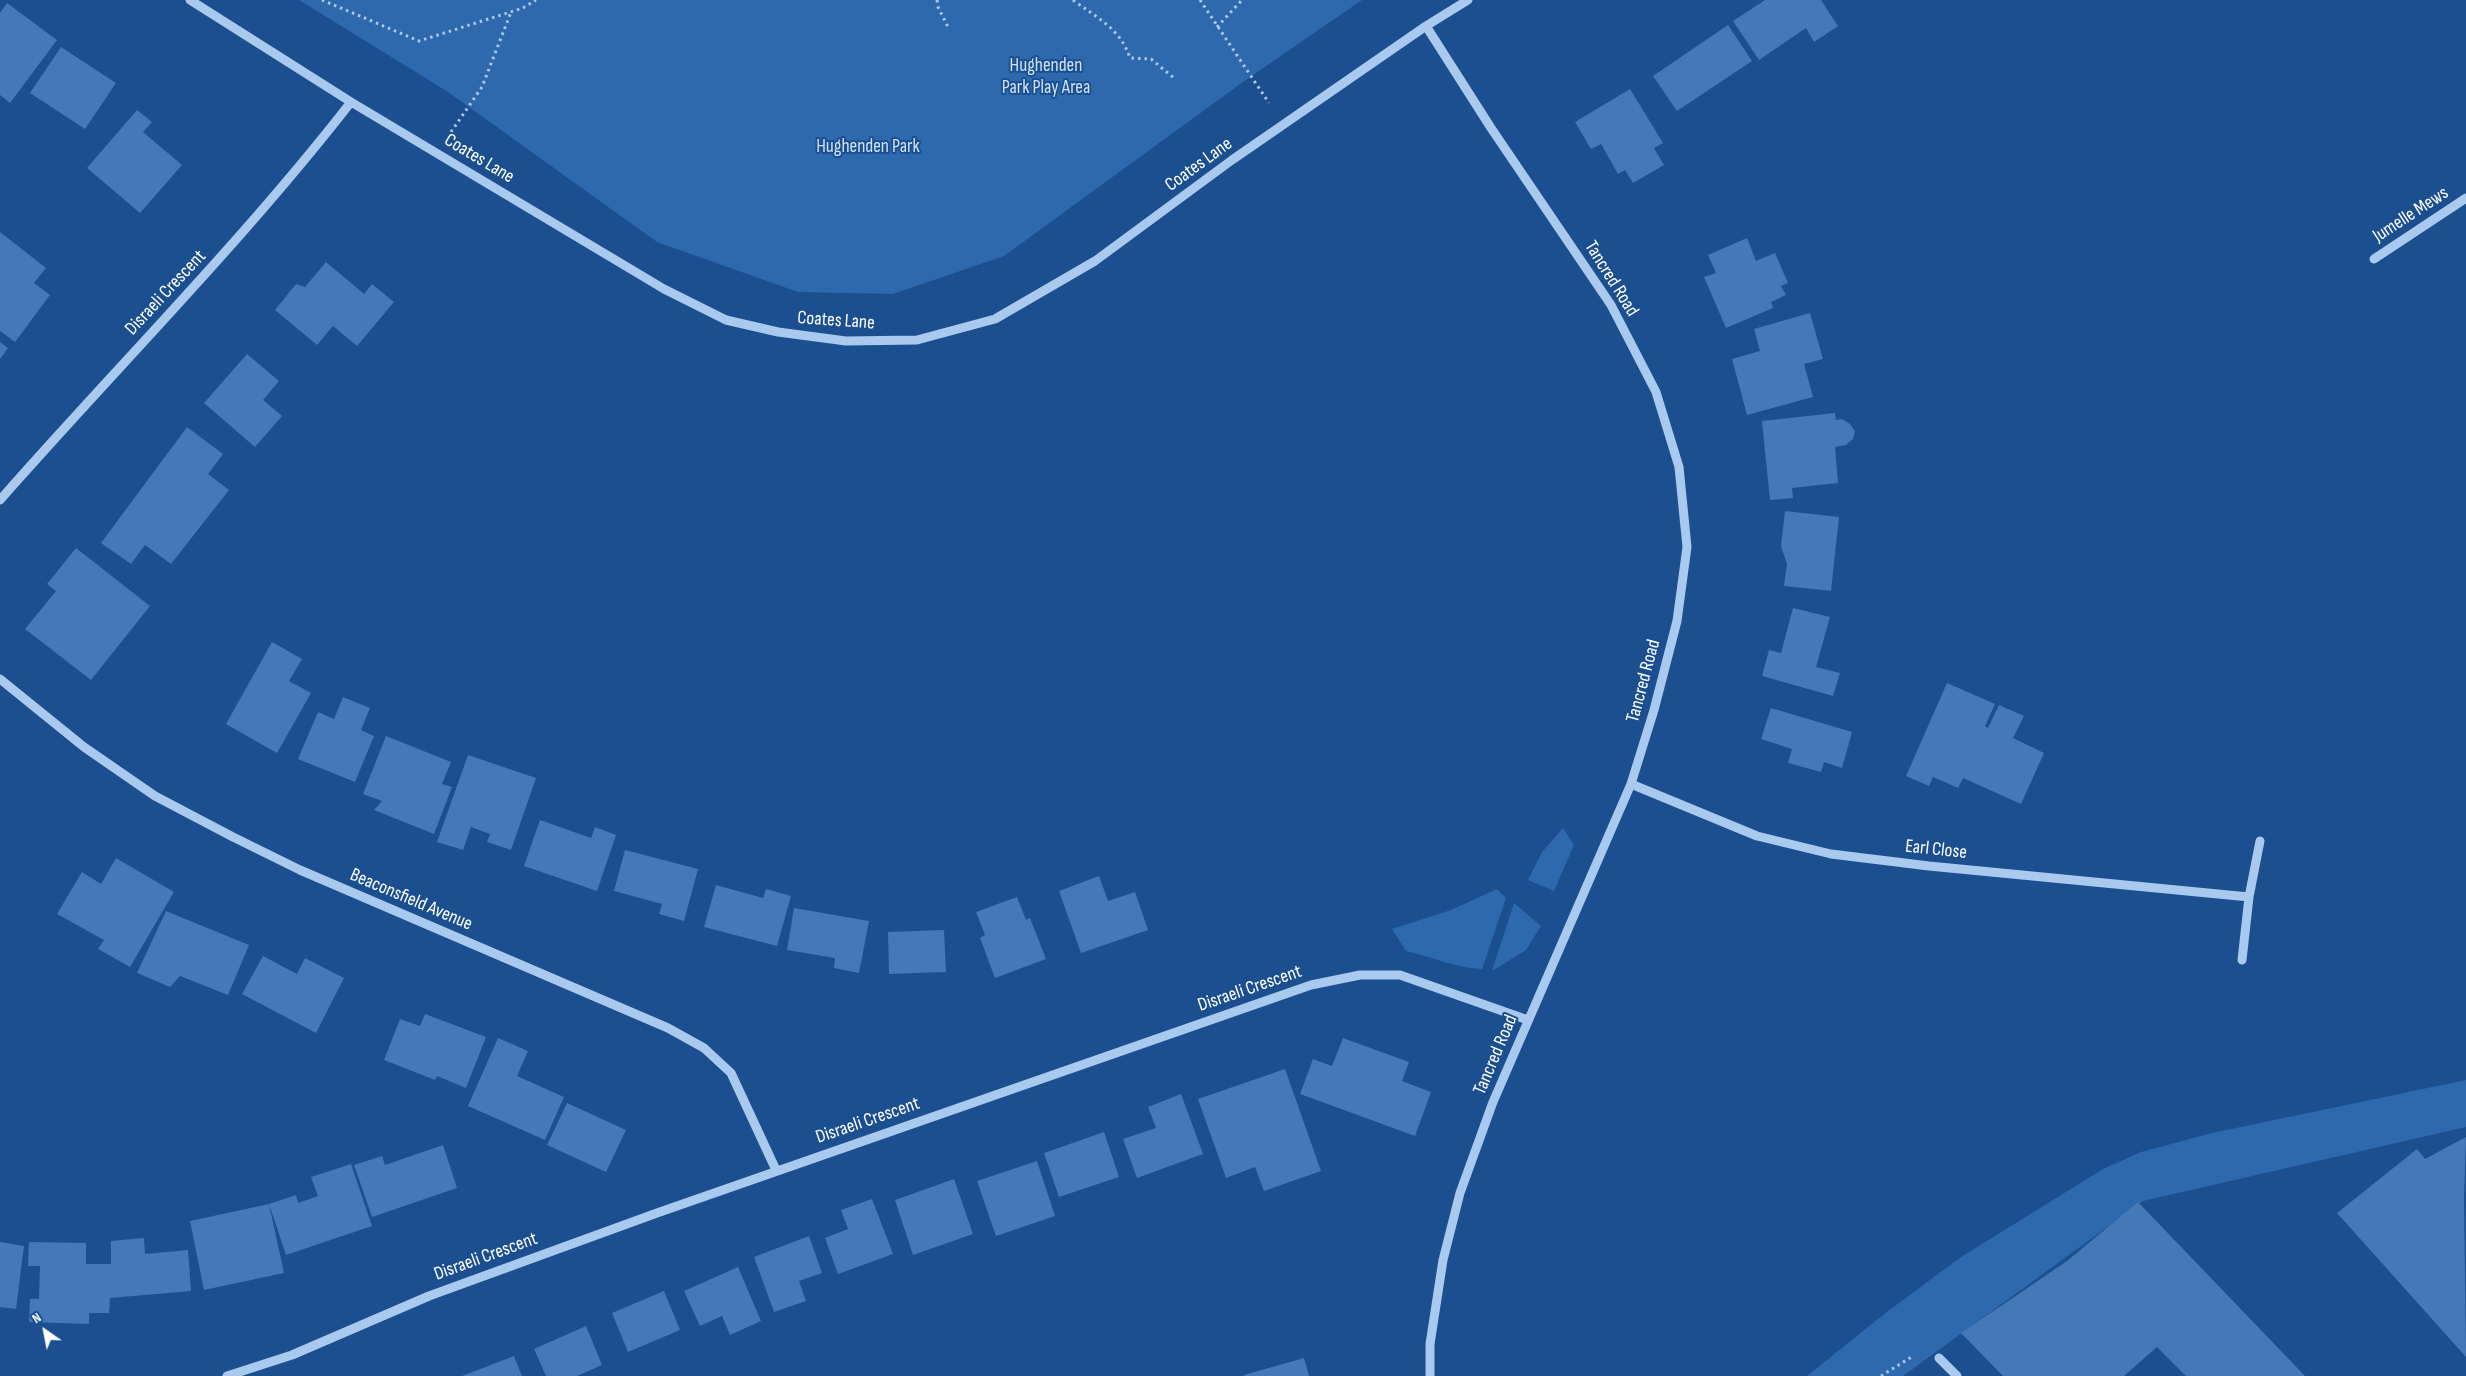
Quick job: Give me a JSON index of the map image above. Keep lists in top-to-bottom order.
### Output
{
  "streets": {
    "street": [
      "Coates Lane",
      "Jumelle Mews",
      "Tancred Road",
      "Disraeli Crescent",
      "Earl Close",
      "Beaconsfield Avenue"
    ]
  },
  "crossings": [
    ["Coates Lane", "Tancred Road"],
    ["Coates Lane", "Disraeli Crescent"],
    ["Tancred Road", "Disraeli Crescent"],
    ["Tancred Road", "Earl Close"],
    ["Disraeli Crescent", "Beaconsfield Avenue"]
  ],
  "parks": ["Hughenden Park Play Area", "Hughenden Park"],
  "north": "top left"
}
